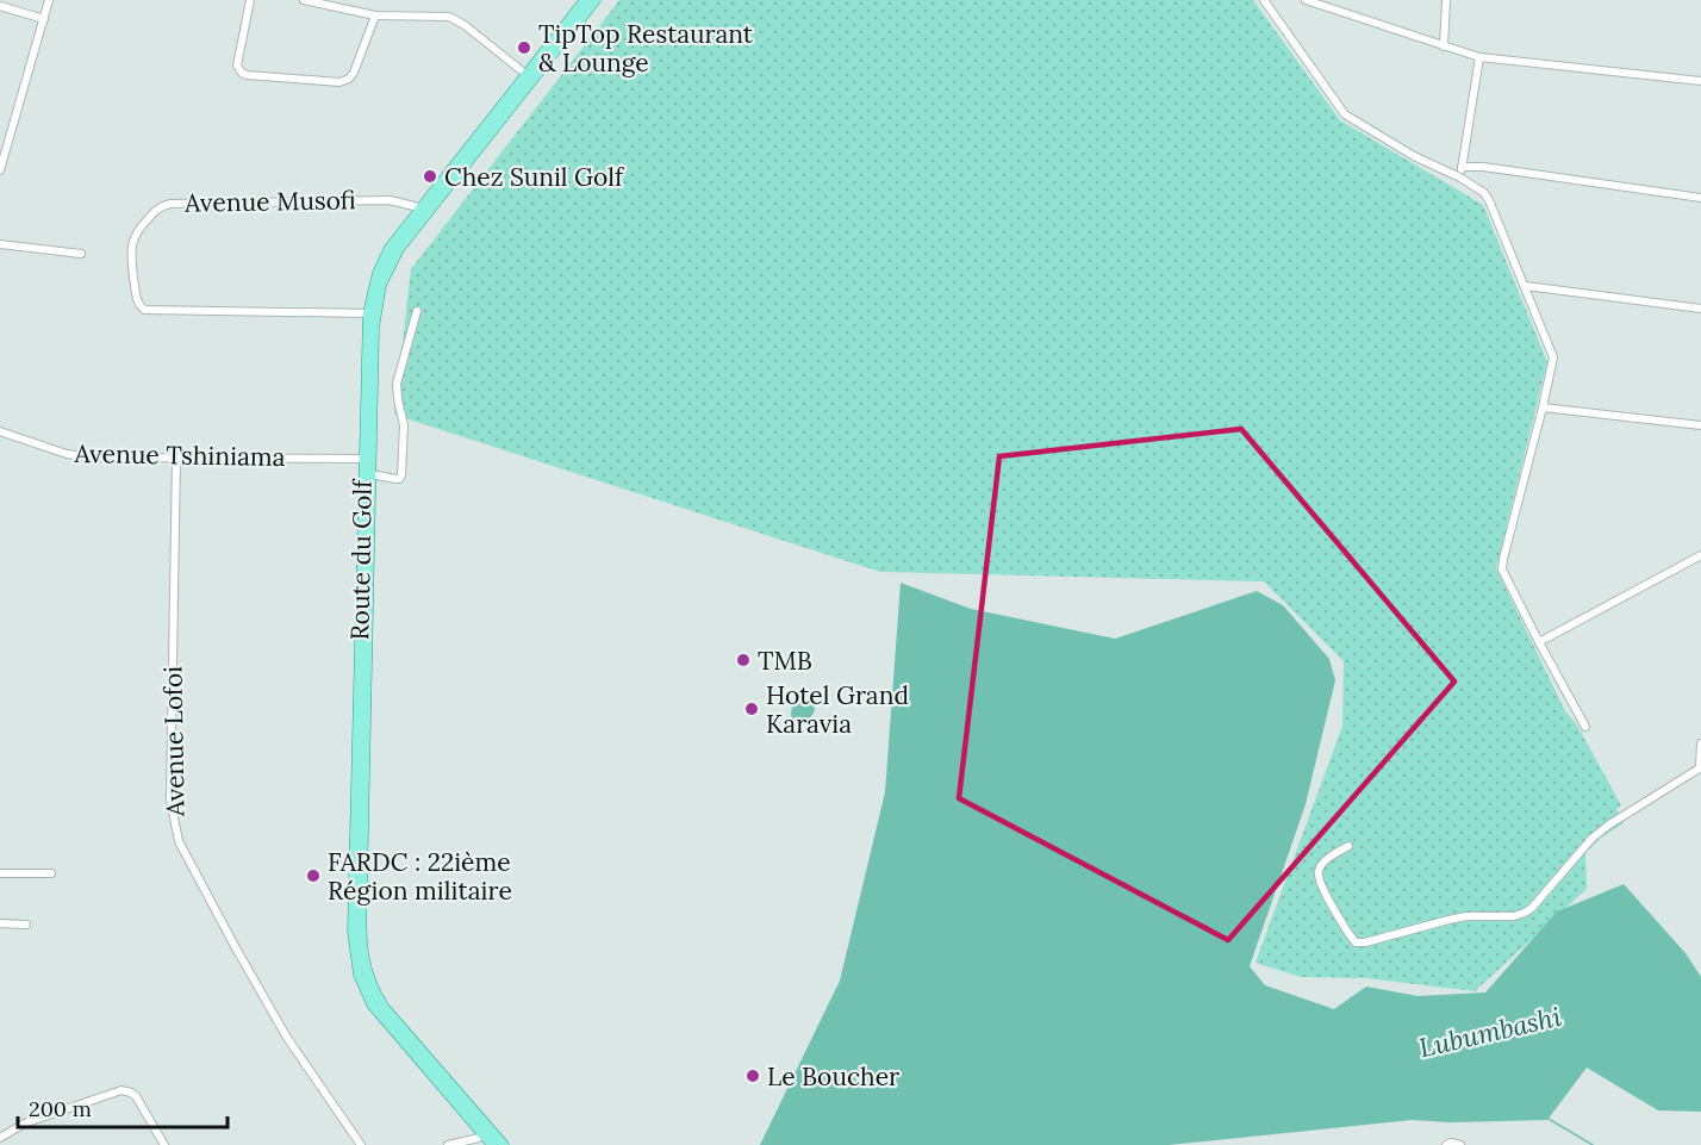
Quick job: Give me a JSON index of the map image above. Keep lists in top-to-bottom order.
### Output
{
  "streets": {
    "main road": ["Route du Golf"],
    "street": ["Avenue Musofi", "Avenue Tshiniama", "Avenue Lofoi"]
  },
  "crossings": [
    ["Avenue Musofi", "Route du Golf"],
    ["Avenue Tshiniama", "Route du Golf"],
    ["Avenue Tshiniama", "Avenue Lofoi"]
  ],
  "water": ["Lubumbashi"],
  "places": [
    "TipTop Restaurant & Lounge",
    "Chez Sunil Golf",
    "TMB",
    "Hotel Grand Karavia",
    "FARDC : 22ième Région militaire",
    "Le Boucher"
  ],
  "scale_bar": "200 m"
}
